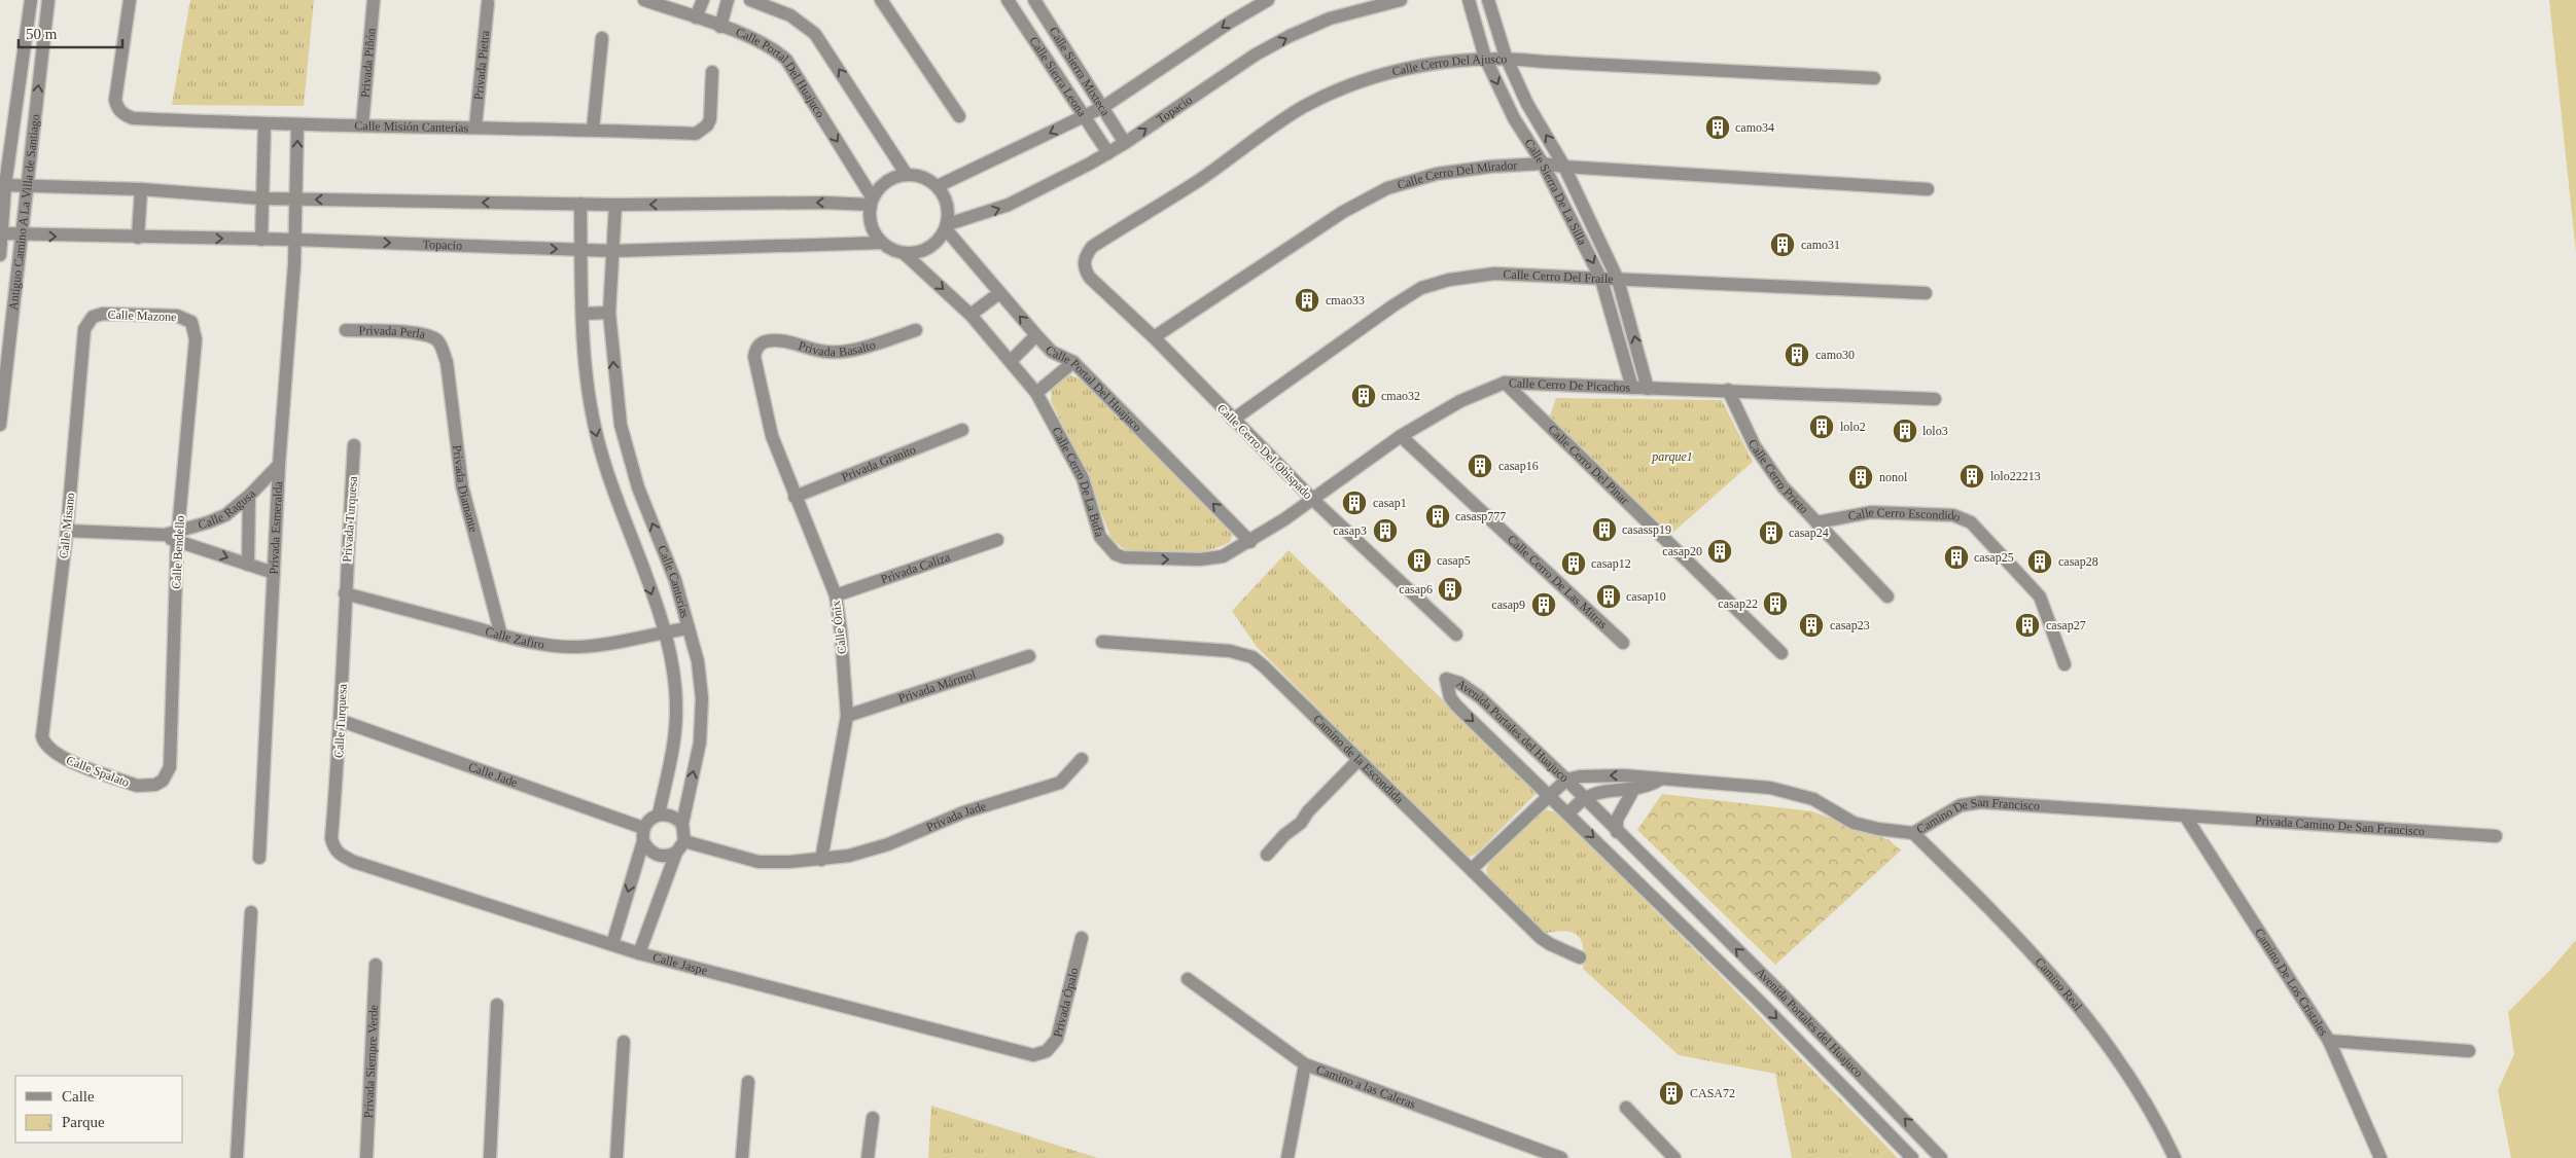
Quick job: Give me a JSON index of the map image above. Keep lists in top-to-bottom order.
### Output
{
  "streets": {
    "street": [
      "Privada Piñón",
      "Privada Pietra",
      "Calle Cerro Del Ajusco",
      "Calle Sierra Mixteca",
      "Calle Portal Del Huajuco",
      "Calle Sierra Leona",
      "Topacio",
      "Calle Misión Canterías",
      "Calle Cerro Del Mirador",
      "Calle Sierra De La Silla",
      "Antiguo Camino A La Villa de Santiago",
      "Calle Cerro Del Fraile",
      "Calle Mazone",
      "Privada Perla",
      "Privada Basalto",
      "Calle Cerro De Picachos",
      "Calle Cerro Del Obispado",
      "Privada Granito",
      "Calle Cerro Del Pinar",
      "Calle Cerro Prieto",
      "Calle Cerro De La Bufa",
      "Privada Diamante",
      "Calle Ragusa",
      "Calle Cerro Escondido",
      "Privada Turquesa",
      "Calle Misano",
      "Privada Esmeralda",
      "Calle Bendello",
      "Privada Caliza",
      "Calle Canterías",
      "Calle Cerro De Las Mitras",
      "Calle Ónix",
      "Calle Zafiro",
      "Privada Mármol",
      "Calle Turquesa",
      "Avenida Portales del Huajuco",
      "Camino de la Escondida",
      "Calle Spalato",
      "Calle Jade",
      "Privada Jade",
      "Camino De San Francisco",
      "Privada Camino De San Francisco",
      "Calle Jaspe",
      "Camino De Los Cristales",
      "Camino Real",
      "Privada Ópalo",
      "Privada Siempre Verde",
      "Camino a las Caleras"
    ]
  },
  "crossings": [
    ["Privada Piñón", "Calle Misión Canterías"],
    ["Privada Pietra", "Calle Misión Canterías"],
    ["Calle Cerro Del Ajusco", "Calle Sierra De La Silla"],
    ["Calle Cerro Del Ajusco", "Calle Cerro Del Obispado"],
    ["Calle Sierra Mixteca", "Topacio"],
    ["Calle Portal Del Huajuco", "Topacio"],
    ["Calle Portal Del Huajuco", "Calle Cerro De Picachos"],
    ["Calle Portal Del Huajuco", "Calle Cerro De La Bufa"],
    ["Calle Sierra Leona", "Topacio"],
    ["Topacio", "Antiguo Camino A La Villa de Santiago"],
    ["Topacio", "Privada Esmeralda"],
    ["Topacio", "Calle Canterías"],
    ["Calle Misión Canterías", "Privada Esmeralda"],
    ["Calle Cerro Del Mirador", "Calle Sierra De La Silla"],
    ["Calle Cerro Del Mirador", "Calle Cerro Del Obispado"],
    ["Calle Sierra De La Silla", "Calle Cerro Del Fraile"],
    ["Calle Sierra De La Silla", "Calle Cerro De Picachos"],
    ["Calle Cerro Del Fraile", "Calle Cerro Del Obispado"],
    ["Calle Mazone", "Calle Misano"],
    ["Calle Mazone", "Calle Bendello"],
    ["Privada Perla", "Privada Diamante"],
    ["Privada Basalto", "Calle Ónix"],
    ["Calle Cerro De Picachos", "Calle Cerro Del Obispado"],
    ["Calle Cerro De Picachos", "Calle Cerro Del Pinar"],
    ["Calle Cerro De Picachos", "Calle Cerro Prieto"],
    ["Calle Cerro De Picachos", "Calle Cerro De La Bufa"],
    ["Calle Cerro De Picachos", "Calle Cerro De Las Mitras"],
    ["Privada Granito", "Calle Ónix"],
    ["Calle Cerro Prieto", "Calle Cerro Escondido"],
    ["Privada Diamante", "Calle Zafiro"],
    ["Calle Ragusa", "Calle Misano"],
    ["Calle Ragusa", "Privada Esmeralda"],
    ["Calle Ragusa", "Calle Bendello"],
    ["Privada Turquesa", "Calle Zafiro"],
    ["Privada Turquesa", "Calle Turquesa"],
    ["Calle Misano", "Calle Spalato"],
    ["Calle Bendello", "Calle Spalato"],
    ["Privada Caliza", "Calle Ónix"],
    ["Calle Canterías", "Calle Zafiro"],
    ["Calle Canterías", "Calle Jade"],
    ["Calle Ónix", "Privada Mármol"],
    ["Calle Ónix", "Privada Jade"],
    ["Calle Zafiro", "Calle Turquesa"],
    ["Calle Turquesa", "Calle Jade"],
    ["Calle Turquesa", "Calle Jaspe"],
    ["Avenida Portales del Huajuco", "Camino De San Francisco"],
    ["Camino De San Francisco", "Privada Camino De San Francisco"],
    ["Camino De San Francisco", "Camino De Los Cristales"],
    ["Camino De San Francisco", "Camino Real"],
    ["Privada Camino De San Francisco", "Camino De Los Cristales"],
    ["Calle Jaspe", "Privada Ópalo"]
  ],
  "one_way": ["Calle Cerro De La Bufa"],
  "parks": ["parque1"],
  "places": {
    "building": [
      "camo34",
      "camo31",
      "cmao33",
      "camo30",
      "cmao32",
      "lolo2",
      "lolo3",
      "casap16",
      "lolo22213",
      "nonol",
      "casap1",
      "casasp777",
      "casassp19",
      "casap3",
      "casap24",
      "casap20",
      "casap25",
      "casap5",
      "casap28",
      "casap12",
      "casap6",
      "casap10",
      "casap22",
      "casap9",
      "casap23",
      "casap27",
      "CASA72"
    ]
  },
  "legend": ["Calle", "Parque"],
  "scale_bar": "50 m"
}
